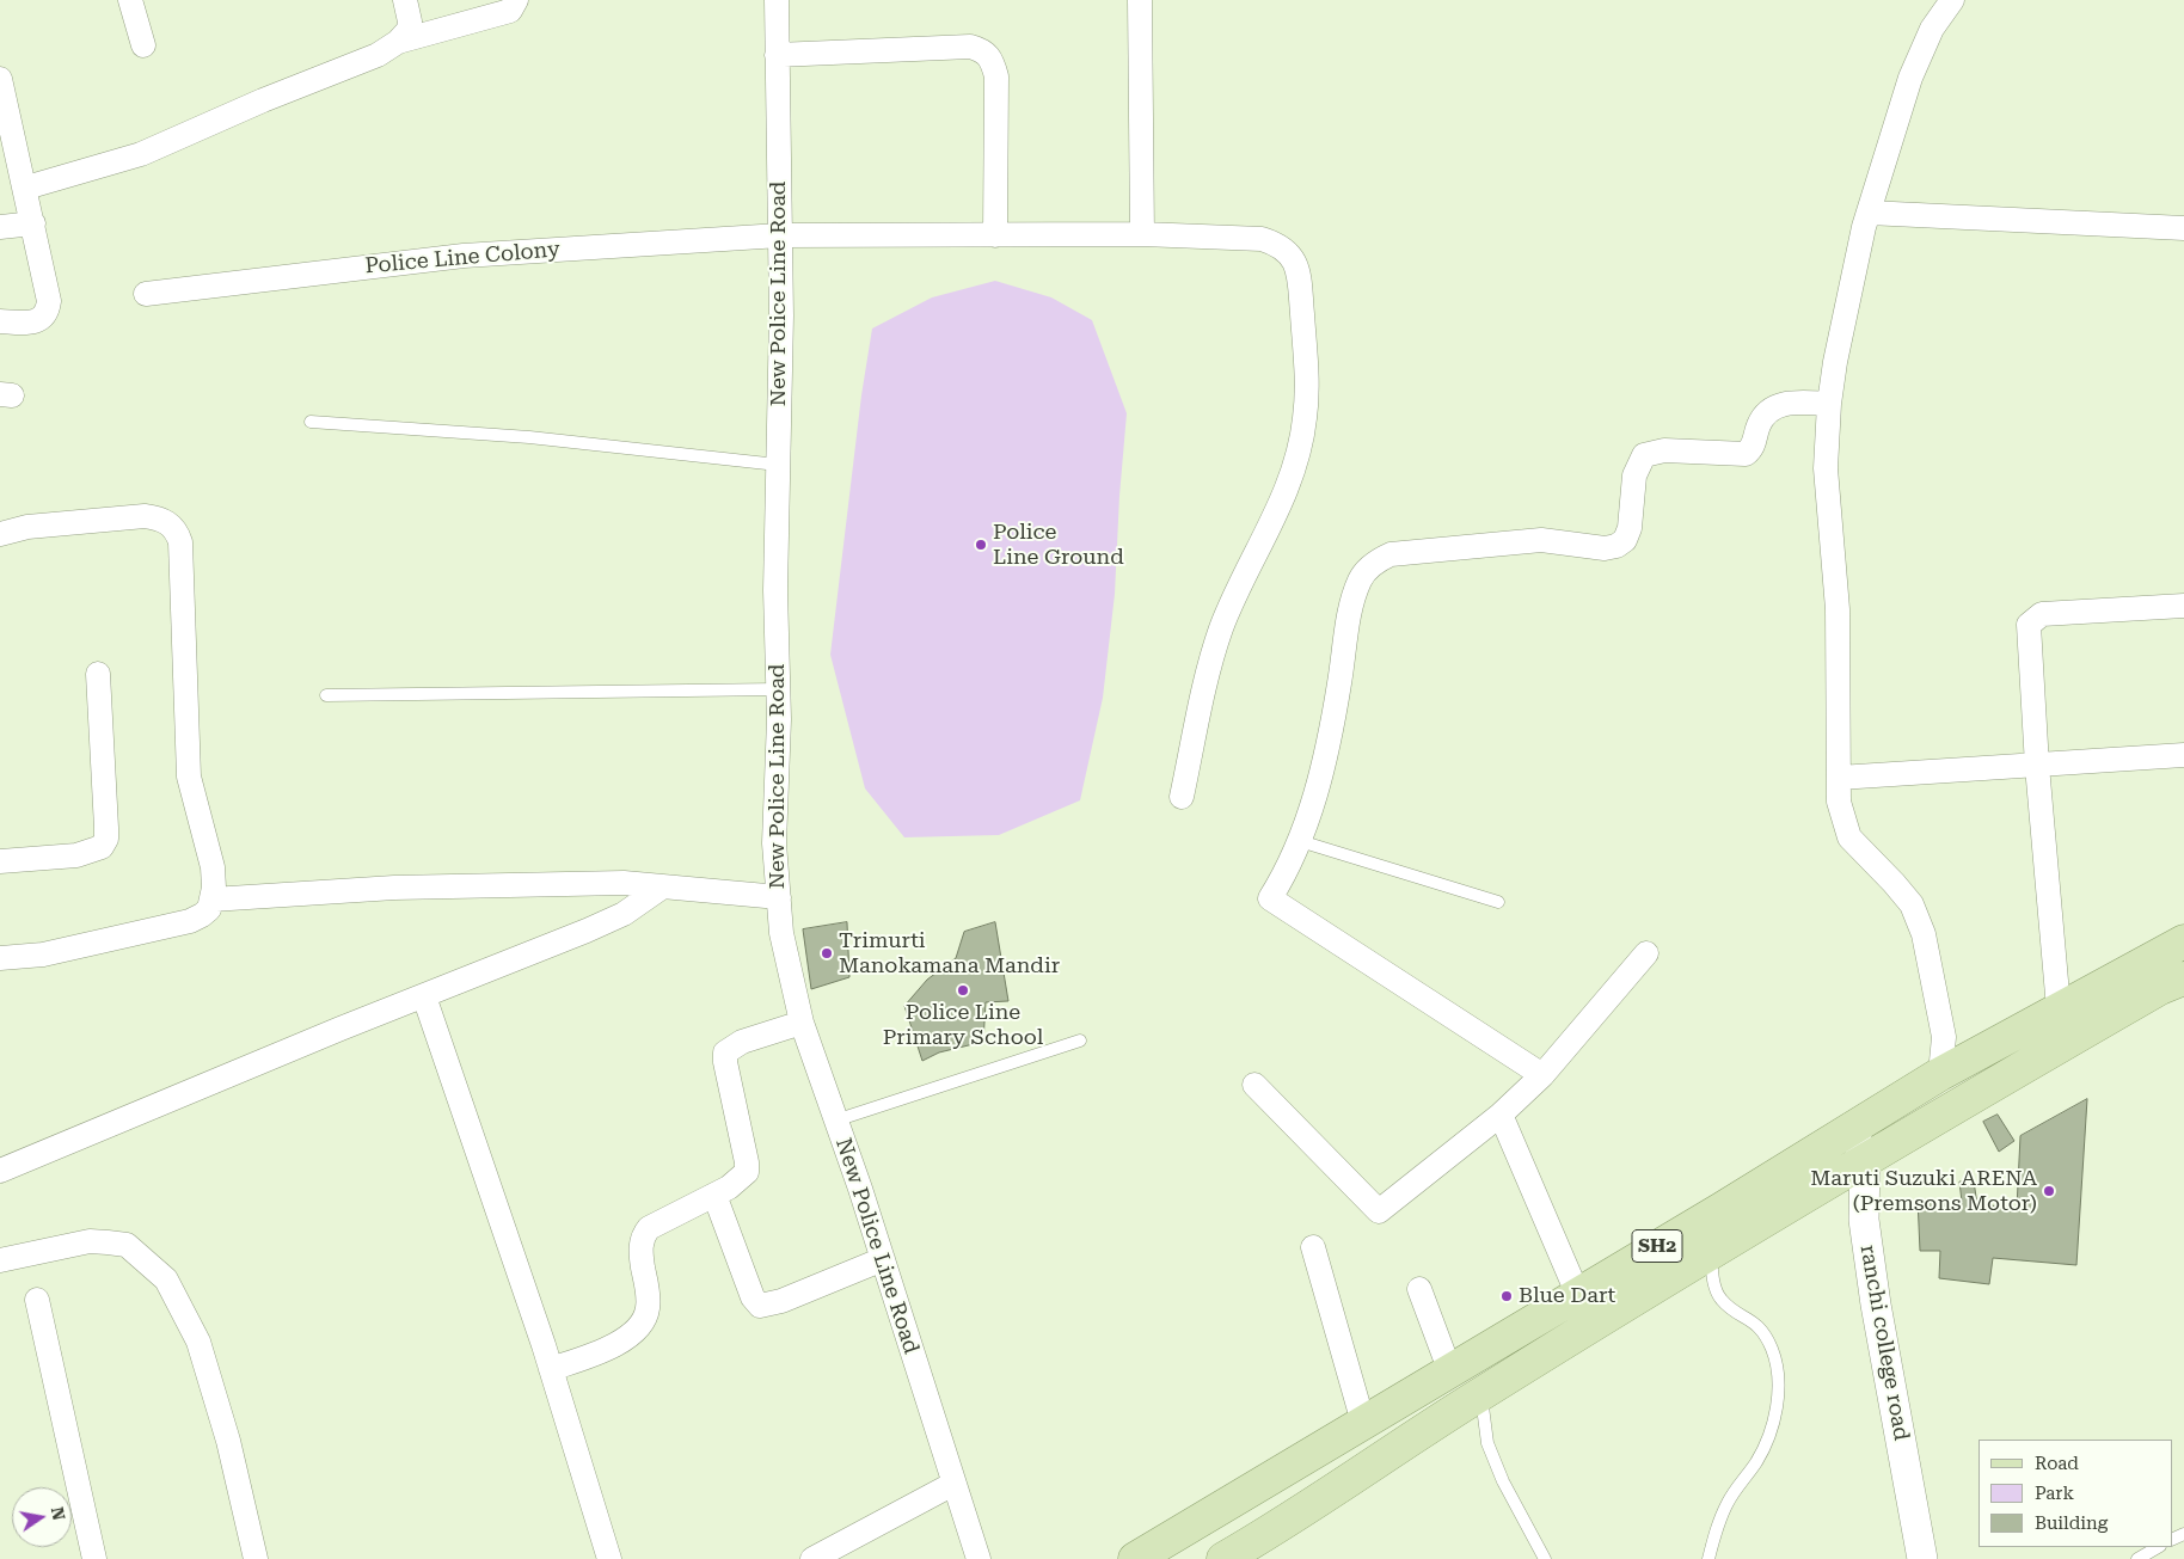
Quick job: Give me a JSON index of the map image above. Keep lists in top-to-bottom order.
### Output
{
  "streets": {
    "main road": ["SH2"],
    "street": ["Police Line Colony", "New Police Line Road", "ranchi college road"]
  },
  "crossings": [
    ["Police Line Colony", "New Police Line Road"],
    ["SH2", "ranchi college road"]
  ],
  "places": [
    "Police Line Ground",
    "Trimurti Manokamana Mandir",
    "Police Line Primary School",
    "Maruti Suzuki ARENA (Premsons Motor)",
    "Blue Dart"
  ],
  "legend": ["Road", "Park", "Building"],
  "north": "right"
}
